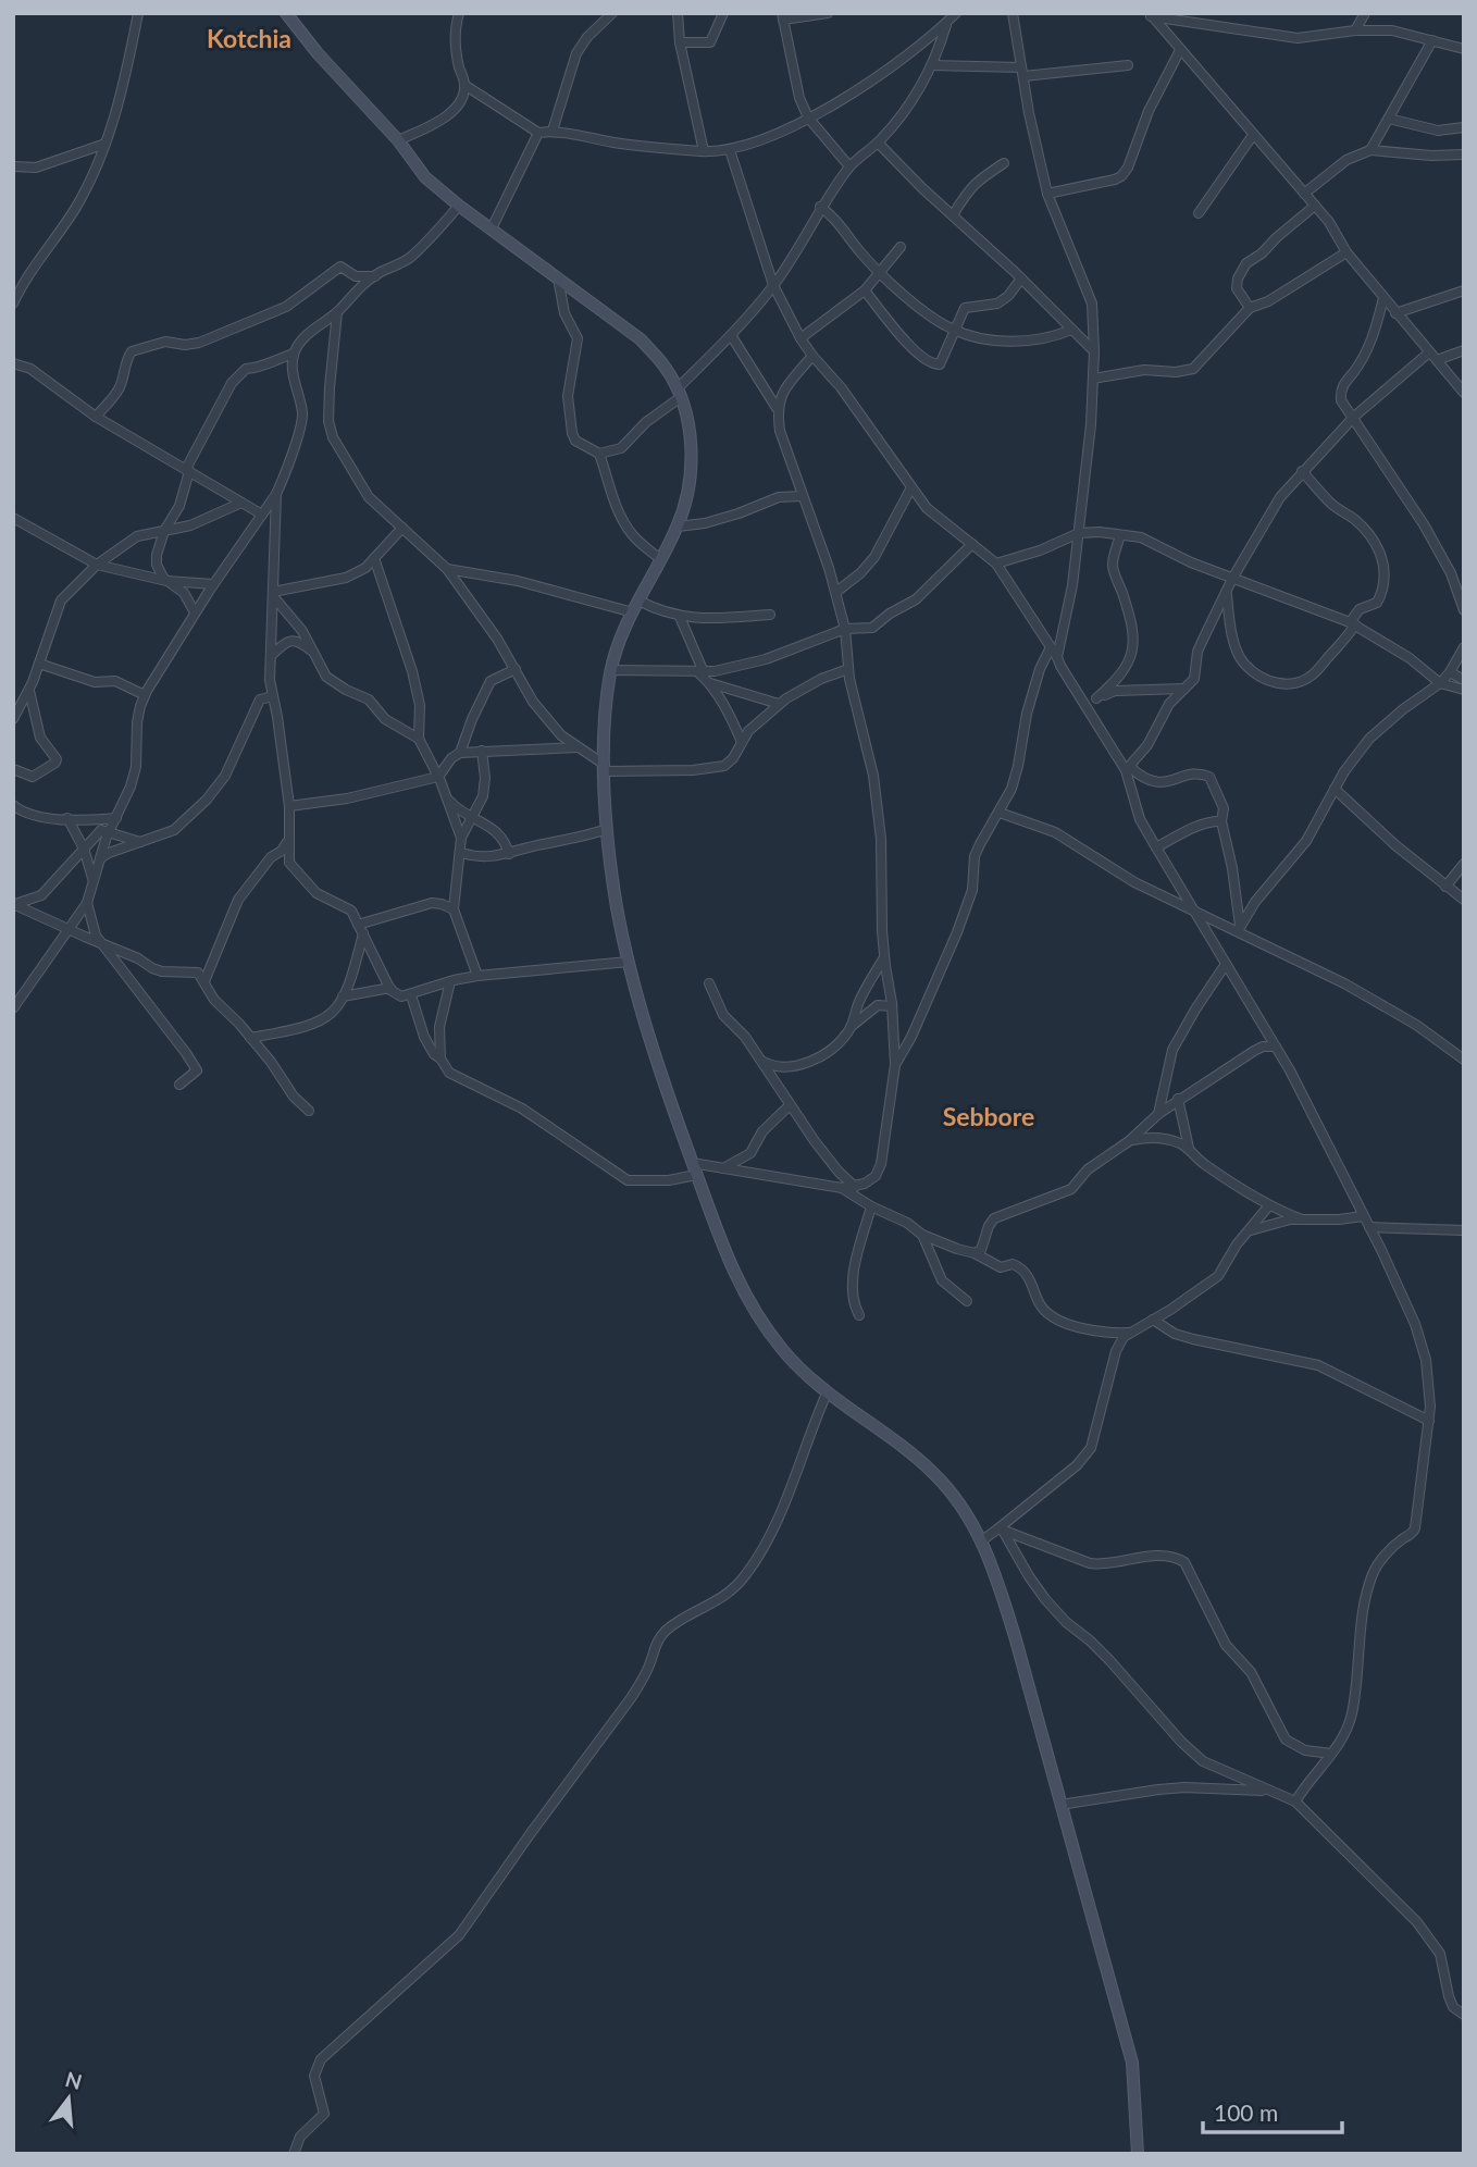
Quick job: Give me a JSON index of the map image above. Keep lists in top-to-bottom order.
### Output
{
  "districts": ["Kotchia", "Sebbore"],
  "scale_bar": "100 m",
  "north": "top"
}
